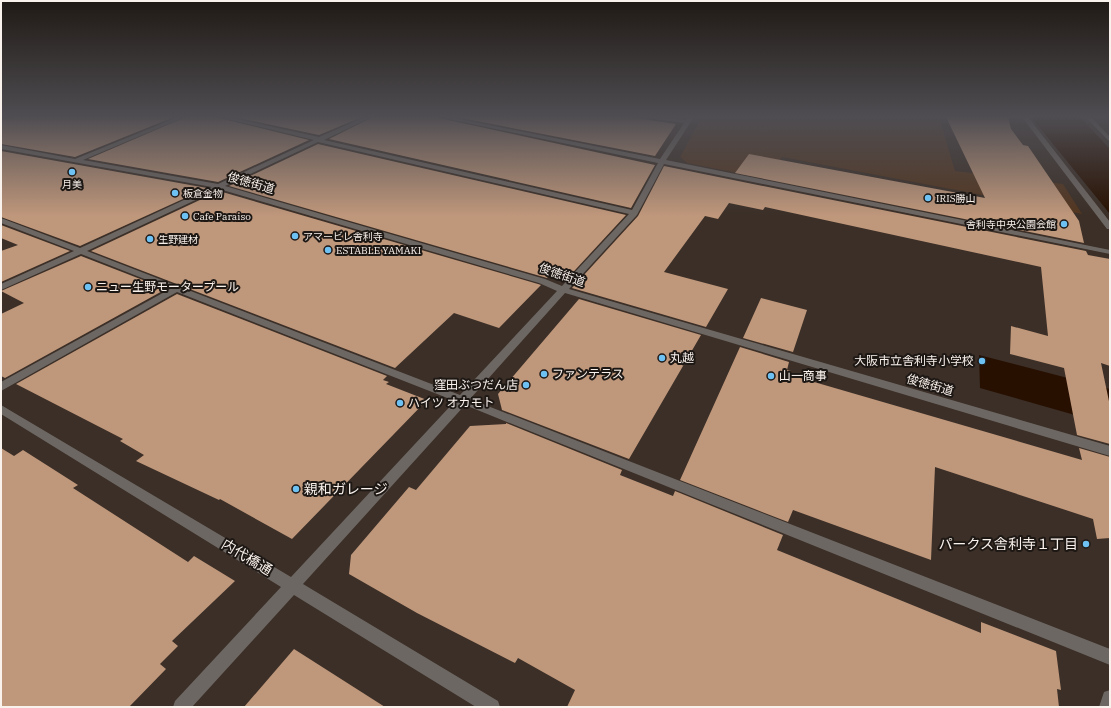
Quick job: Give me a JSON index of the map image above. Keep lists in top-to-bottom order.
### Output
{
  "streets": {
    "street": ["俊徳街道", "内代橋通"]
  },
  "places": [
    "月美",
    "板倉金物",
    "IRIS勝山",
    "Cafe Paraiso",
    "舎利寺中央公園会館",
    "アマービレ舎利寺",
    "生野建材",
    "ESTABLE YAMAKI",
    "ニュー生野モータープール",
    "丸越",
    "大阪市立舎利寺小学校",
    "ファンテラス",
    "山一商事",
    "窪田ぶつだん店",
    "ハイツ オカモト",
    "親和ガレージ",
    "パークス舎利寺１丁目"
  ]
}
